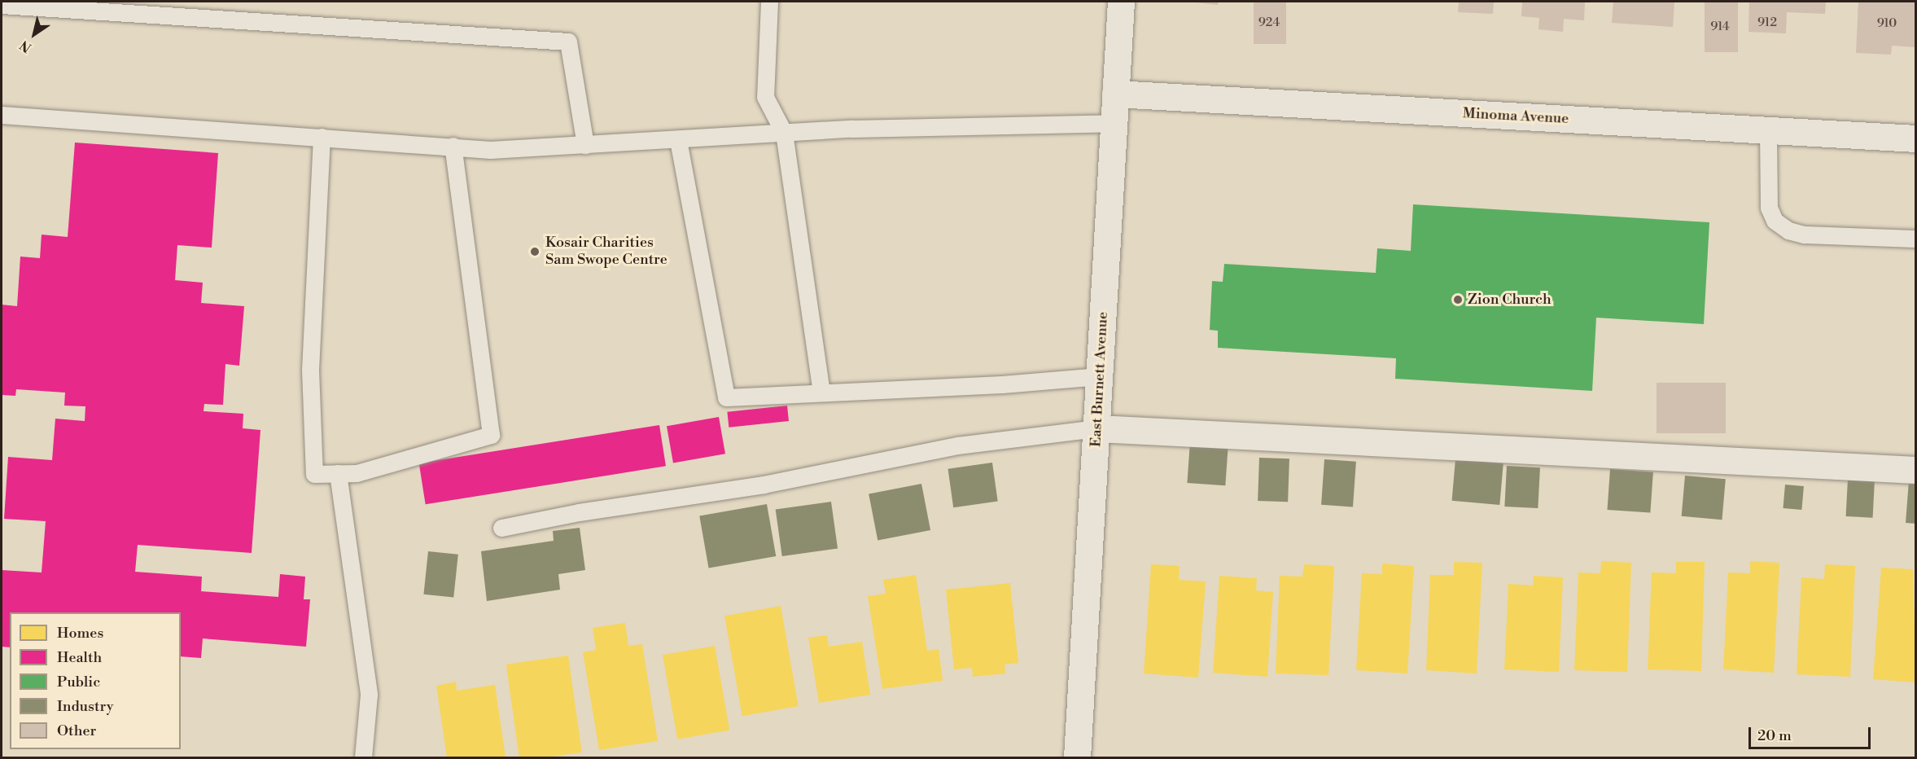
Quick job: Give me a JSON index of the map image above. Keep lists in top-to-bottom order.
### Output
{
  "streets": {
    "street": ["Minoma Avenue", "East Burnett Avenue"]
  },
  "crossings": [
    ["Minoma Avenue", "East Burnett Avenue"]
  ],
  "places": ["Kosair Charities Sam Swope Centre", "Zion Church"],
  "house_numbers": [
    "924",
    "912",
    "910",
    "914"
  ],
  "legend": [
    "Homes",
    "Health",
    "Public",
    "Industry",
    "Other"
  ],
  "scale_bar": "20 m",
  "north": "bottom left"
}
